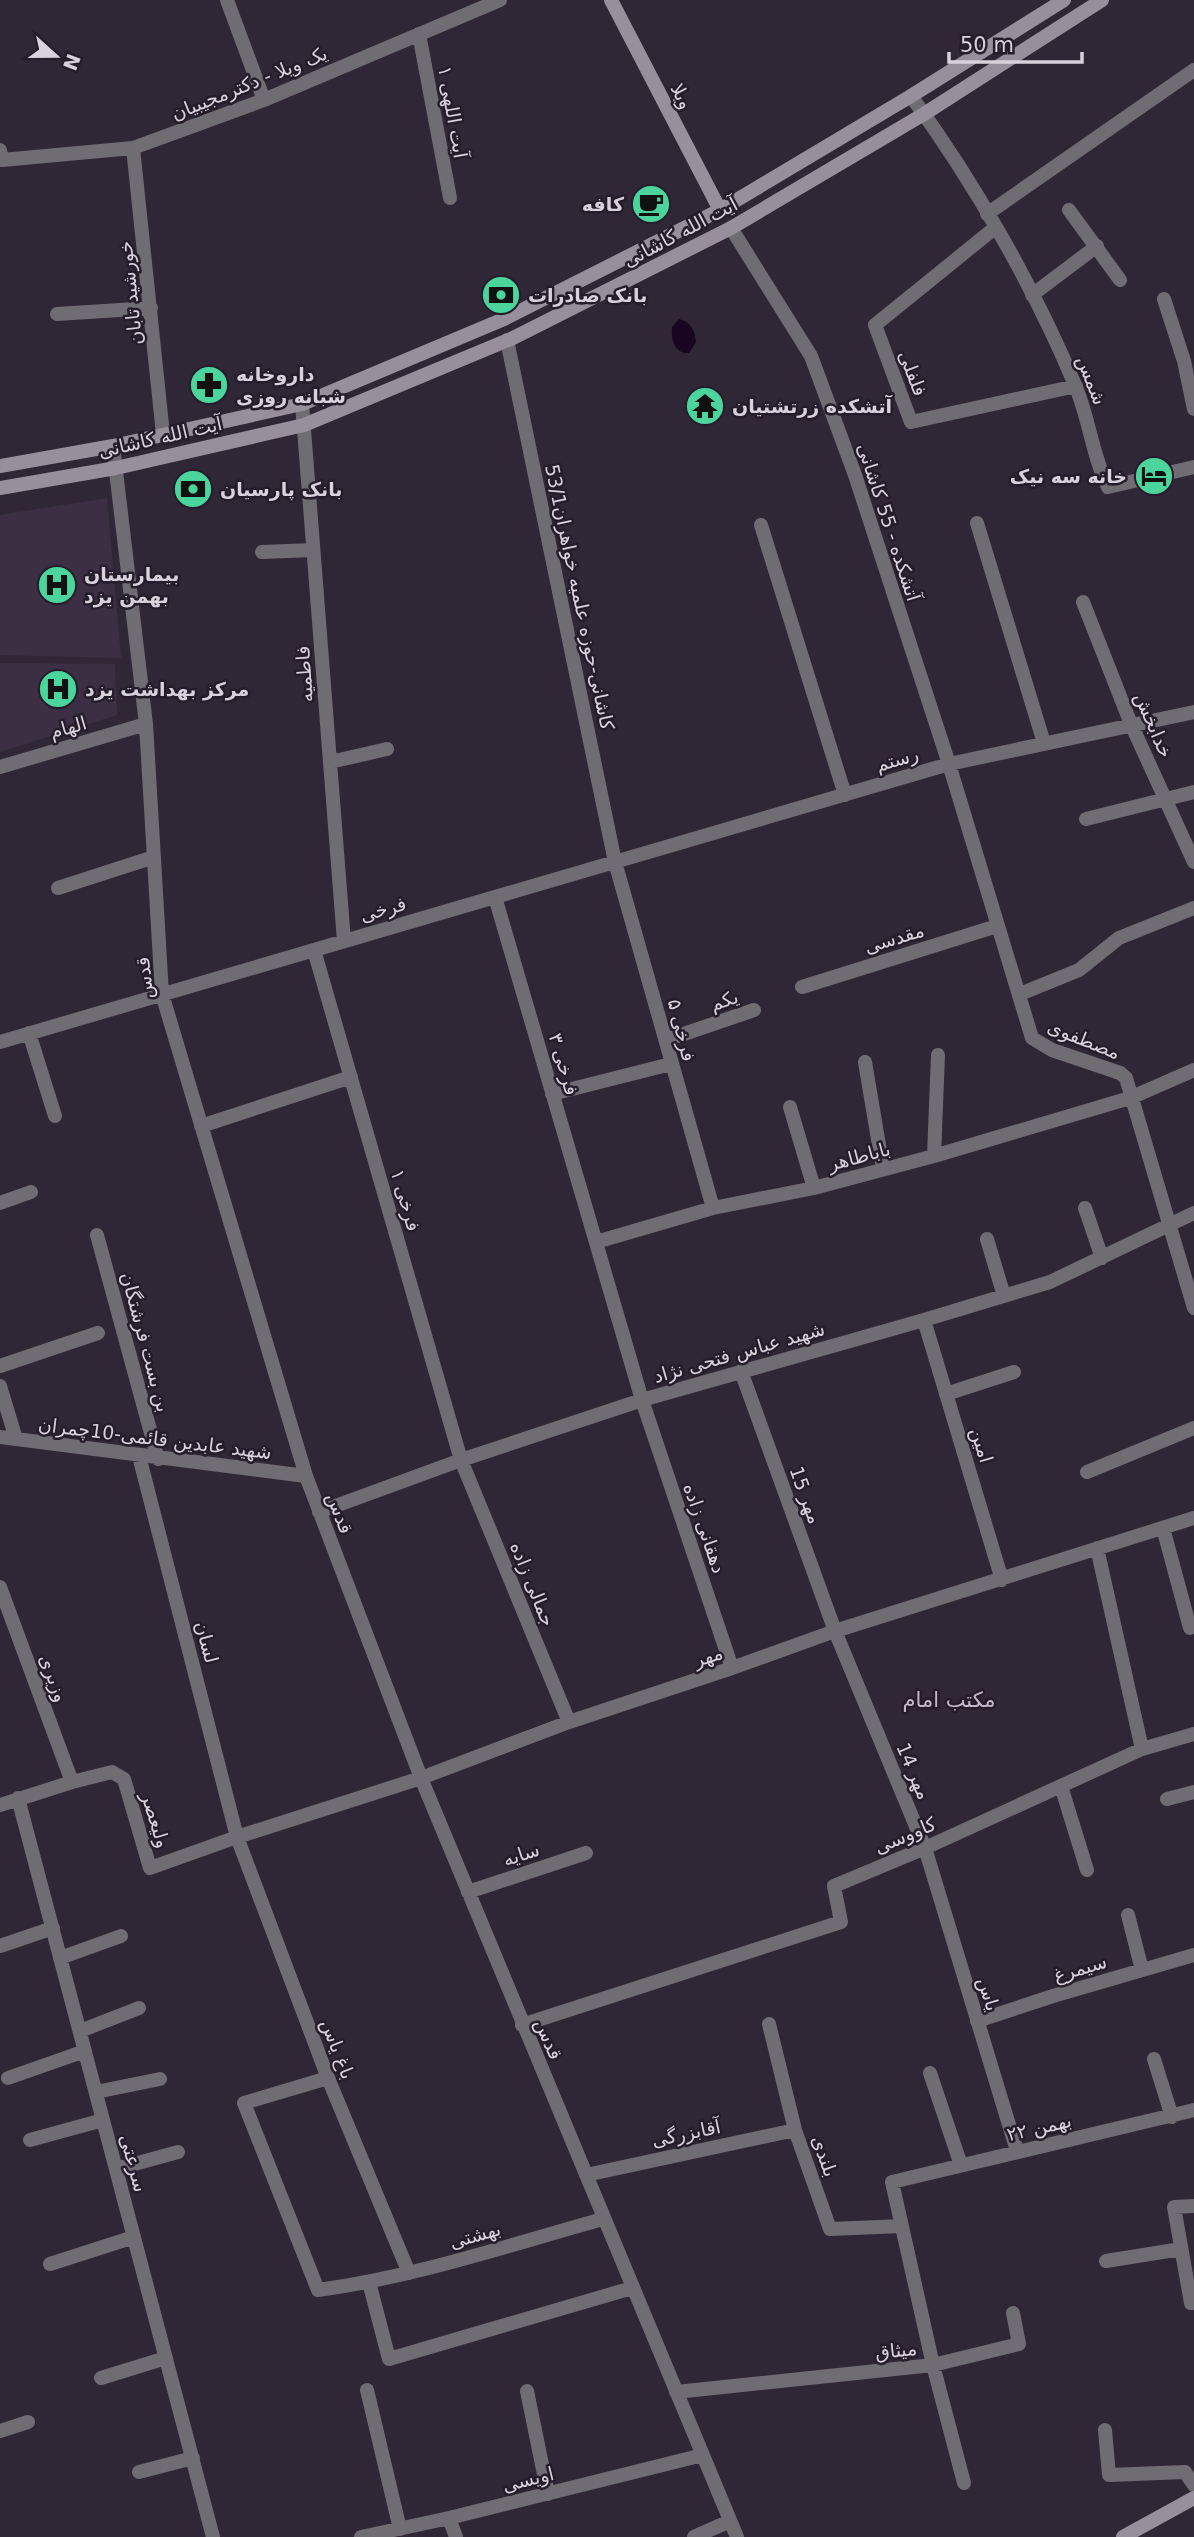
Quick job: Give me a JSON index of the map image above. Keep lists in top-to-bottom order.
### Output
{
  "streets": {
    "main road": ["ویلا", "آیت الله کاشانی"],
    "street": [
      "یک ویلا - دکترمجیبیان",
      "آیت اللهی ۱",
      "خورشید تابان",
      "فلفلی",
      "شمس",
      "آتشکده - 55 کاشانی",
      "53/1کاشانی-حوزه علمیه خواهران",
      "فاطمیه",
      "خدابخش",
      "الهام",
      "رستم",
      "فرخی",
      "مقدسی",
      "قدس",
      "یکم",
      "فرخی ۵",
      "مصطفوی",
      "فرخی ۳",
      "باباطاهر",
      "فرخی ۱",
      "بن بست فرشتگان",
      "شهید عباس فتحی نژاد",
      "شهید عابدین قائمی-10چمران",
      "امین",
      "مهر 15",
      "دهقانی زاده",
      "جمالی زاده",
      "لسان",
      "مهر",
      "وزیری",
      "مهر 14",
      "ولیعصر",
      "کاووسی",
      "سایه",
      "سیمرغ",
      "یاس",
      "باغ یاس",
      "۲۲ بهمن",
      "آقابزرگی",
      "بلندی",
      "سرعتی",
      "بهشتی",
      "میثاق",
      "اویسی"
    ]
  },
  "crossings": [
    ["یک ویلا - دکترمجیبیان", "آیت اللهی ۱"],
    ["یک ویلا - دکترمجیبیان", "خورشید تابان"],
    ["ویلا", "آیت الله کاشانی"],
    ["آیت الله کاشانی", "خورشید تابان"],
    ["آیت الله کاشانی", "شمس"],
    ["آیت الله کاشانی", "آتشکده - 55 کاشانی"],
    ["آیت الله کاشانی", "53/1کاشانی-حوزه علمیه خواهران"],
    ["آیت الله کاشانی", "فاطمیه"],
    ["آیت الله کاشانی", "قدس"],
    ["فلفلی", "شمس"],
    ["آتشکده - 55 کاشانی", "رستم"],
    ["آتشکده - 55 کاشانی", "مصطفوی"],
    ["53/1کاشانی-حوزه علمیه خواهران", "رستم"],
    ["53/1کاشانی-حوزه علمیه خواهران", "فرخی"],
    ["53/1کاشانی-حوزه علمیه خواهران", "فرخی ۵"],
    ["فاطمیه", "فرخی"],
    ["خدابخش", "رستم"],
    ["الهام", "قدس"],
    ["رستم", "فرخی"],
    ["رستم", "فرخی ۵"],
    ["رستم", "مصطفوی"],
    ["فرخی", "قدس"],
    ["فرخی", "فرخی ۵"],
    ["فرخی", "فرخی ۳"],
    ["فرخی", "فرخی ۱"],
    ["مقدسی", "مصطفوی"],
    ["قدس", "شهید عباس فتحی نژاد"],
    ["قدس", "شهید عابدین قائمی-10چمران"],
    ["قدس", "مهر"],
    ["قدس", "کاووسی"],
    ["قدس", "سایه"],
    ["قدس", "آقابزرگی"],
    ["قدس", "بهشتی"],
    ["قدس", "میثاق"],
    ["قدس", "اویسی"],
    ["یکم", "فرخی ۵"],
    ["فرخی ۵", "باباطاهر"],
    ["مصطفوی", "باباطاهر"],
    ["مصطفوی", "شهید عباس فتحی نژاد"],
    ["فرخی ۳", "باباطاهر"],
    ["فرخی ۳", "شهید عباس فتحی نژاد"],
    ["فرخی ۳", "دهقانی زاده"],
    ["فرخی ۱", "شهید عباس فتحی نژاد"],
    ["فرخی ۱", "جمالی زاده"],
    ["بن بست فرشتگان", "شهید عابدین قائمی-10چمران"],
    ["شهید عباس فتحی نژاد", "امین"],
    ["شهید عباس فتحی نژاد", "مهر 15"],
    ["شهید عباس فتحی نژاد", "دهقانی زاده"],
    ["شهید عباس فتحی نژاد", "جمالی زاده"],
    ["شهید عابدین قائمی-10چمران", "لسان"],
    ["امین", "مهر"],
    ["مهر 15", "مهر"],
    ["مهر 15", "مهر 14"],
    ["دهقانی زاده", "مهر"],
    ["جمالی زاده", "مهر"],
    ["لسان", "مهر"],
    ["لسان", "ولیعصر"],
    ["لسان", "باغ یاس"],
    ["مهر", "مهر 14"],
    ["مهر", "ولیعصر"],
    ["مهر", "باغ یاس"],
    ["وزیری", "ولیعصر"],
    ["مهر 14", "کاووسی"],
    ["مهر 14", "یاس"],
    ["ولیعصر", "باغ یاس"],
    ["ولیعصر", "سرعتی"],
    ["کاووسی", "یاس"],
    ["سیمرغ", "یاس"],
    ["یاس", "۲۲ بهمن"],
    ["باغ یاس", "بهشتی"],
    ["۲۲ بهمن", "میثاق"],
    ["آقابزرگی", "بلندی"],
    ["بلندی", "میثاق"]
  ],
  "districts": ["مکتب امام"],
  "places": {
    "cafe": ["کافه"],
    "bank": ["بانک صادرات", "بانک پارسیان"],
    "pharmacy": ["داروخانه شبانه روزی"],
    "temple": ["آتشکده زرتشتیان"],
    "hotel": ["خانه سه نیک"],
    "hospital": ["بیمارستان بهمن یزد", "مرکز بهداشت یزد"]
  },
  "scale_bar": "50 m",
  "north": "right"
}
